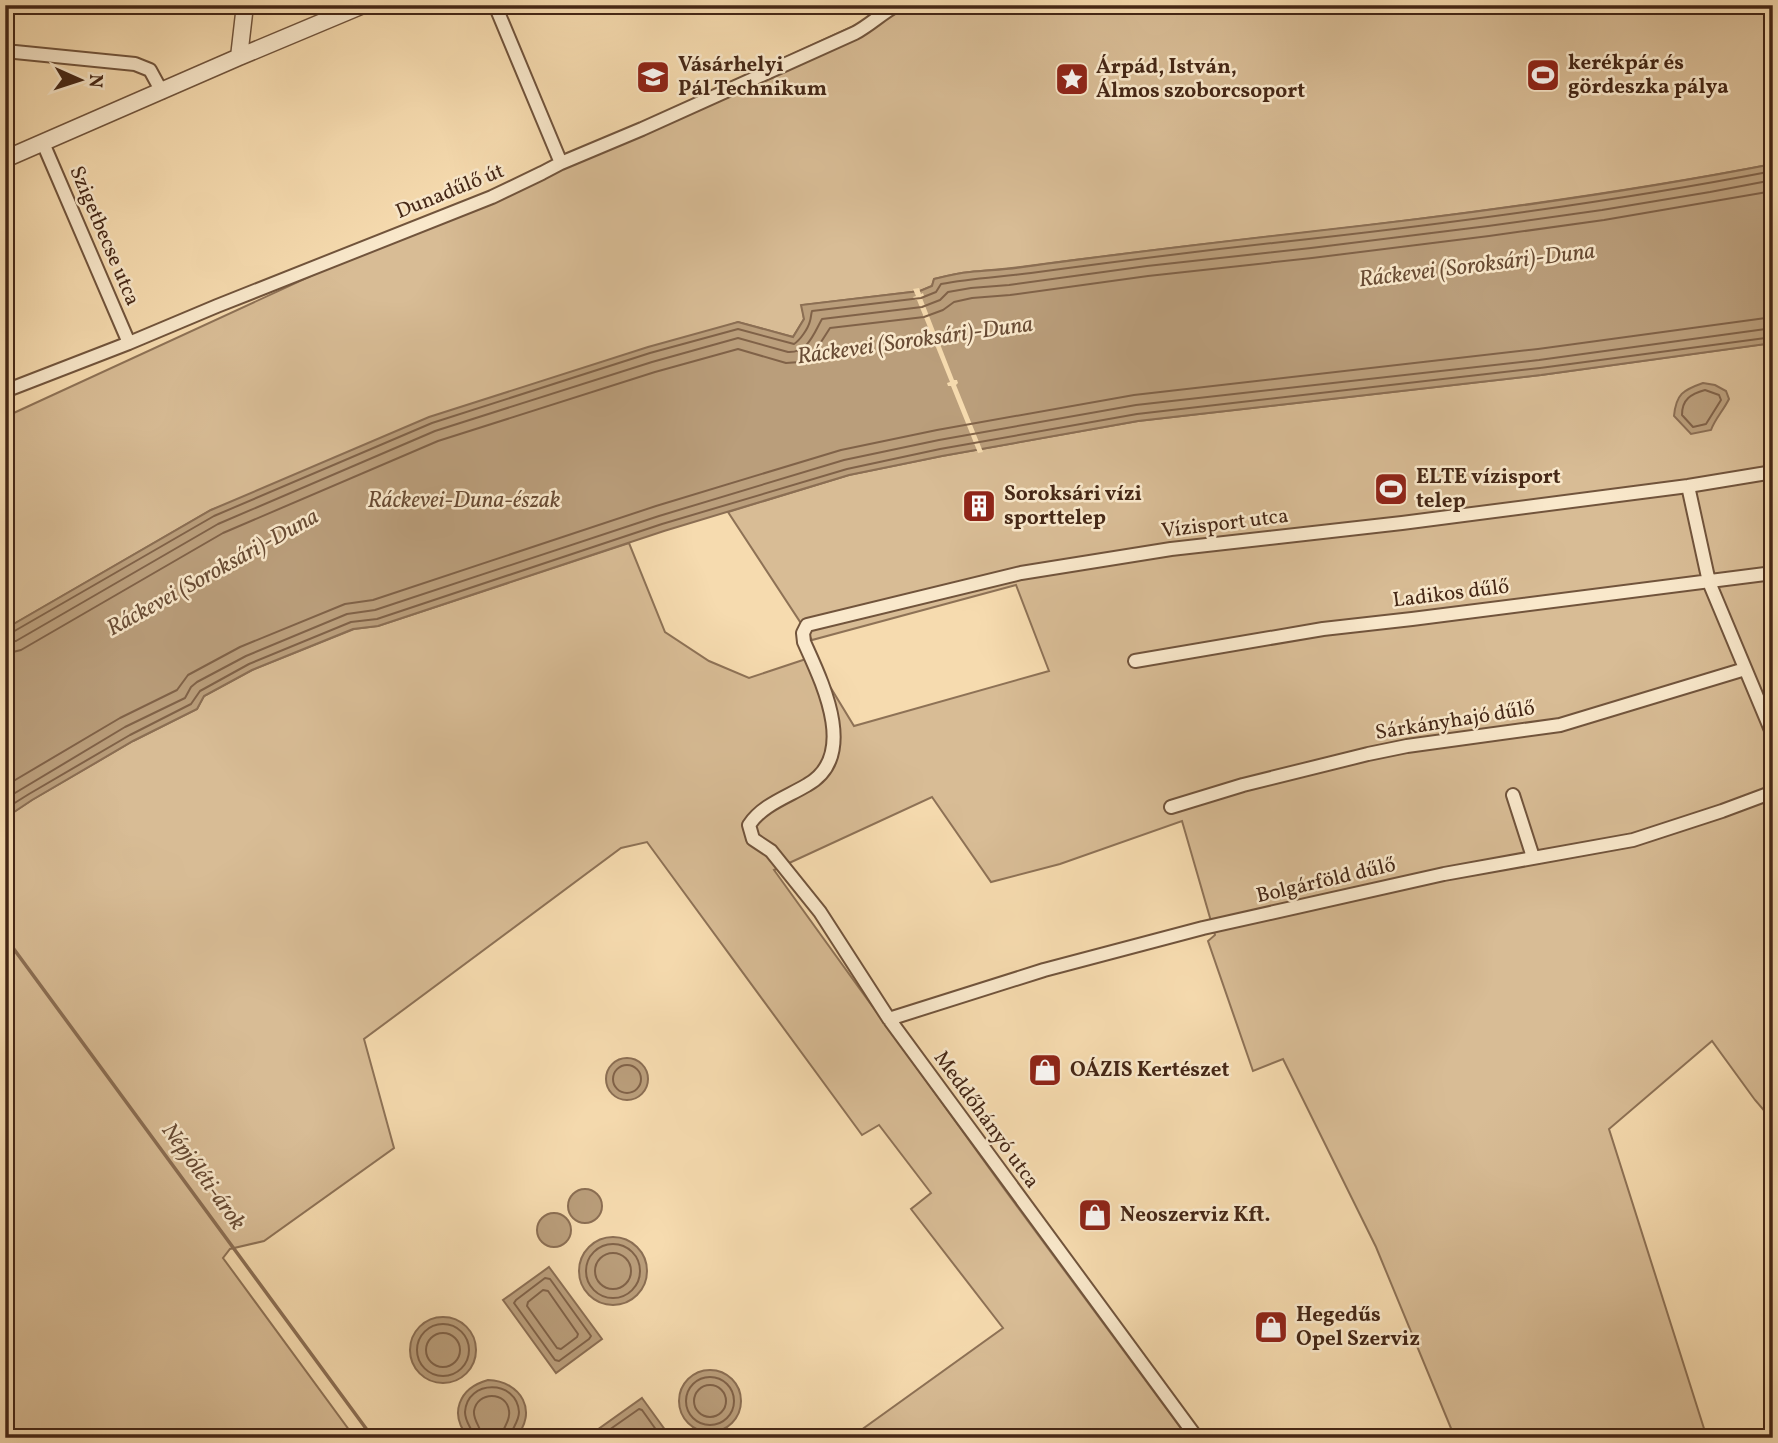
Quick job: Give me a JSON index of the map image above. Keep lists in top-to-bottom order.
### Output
{
  "streets": {
    "street": [
      "Dunadűlő út",
      "Szigetbecse utca",
      "Vízisport utca",
      "Ladikos dűlő",
      "Sárkányhajó dűlő",
      "Bolgárföld dűlő",
      "Meddőhányó utca"
    ]
  },
  "crossings": [
    ["Dunadűlő út", "Szigetbecse utca"],
    ["Vízisport utca", "Meddőhányó utca"],
    ["Bolgárföld dűlő", "Meddőhányó utca"]
  ],
  "water": ["Ráckevei (Soroksári)-Duna", "Ráckevei-Duna-észak", "Népjóléti-árok"],
  "places": {
    "sports": ["kerékpár és gördeszka pálya", "ELTE vízisport telep"],
    "school or university": ["Vásárhelyi Pál Technikum"],
    "place": ["Árpád, István, Álmos szoborcsoport"],
    "building": ["Soroksári vízi sporttelep"],
    "shop": ["OÁZIS Kertészet", "Neoszerviz Kft.", "Hegedűs Opel Szerviz"]
  },
  "north": "right"
}
